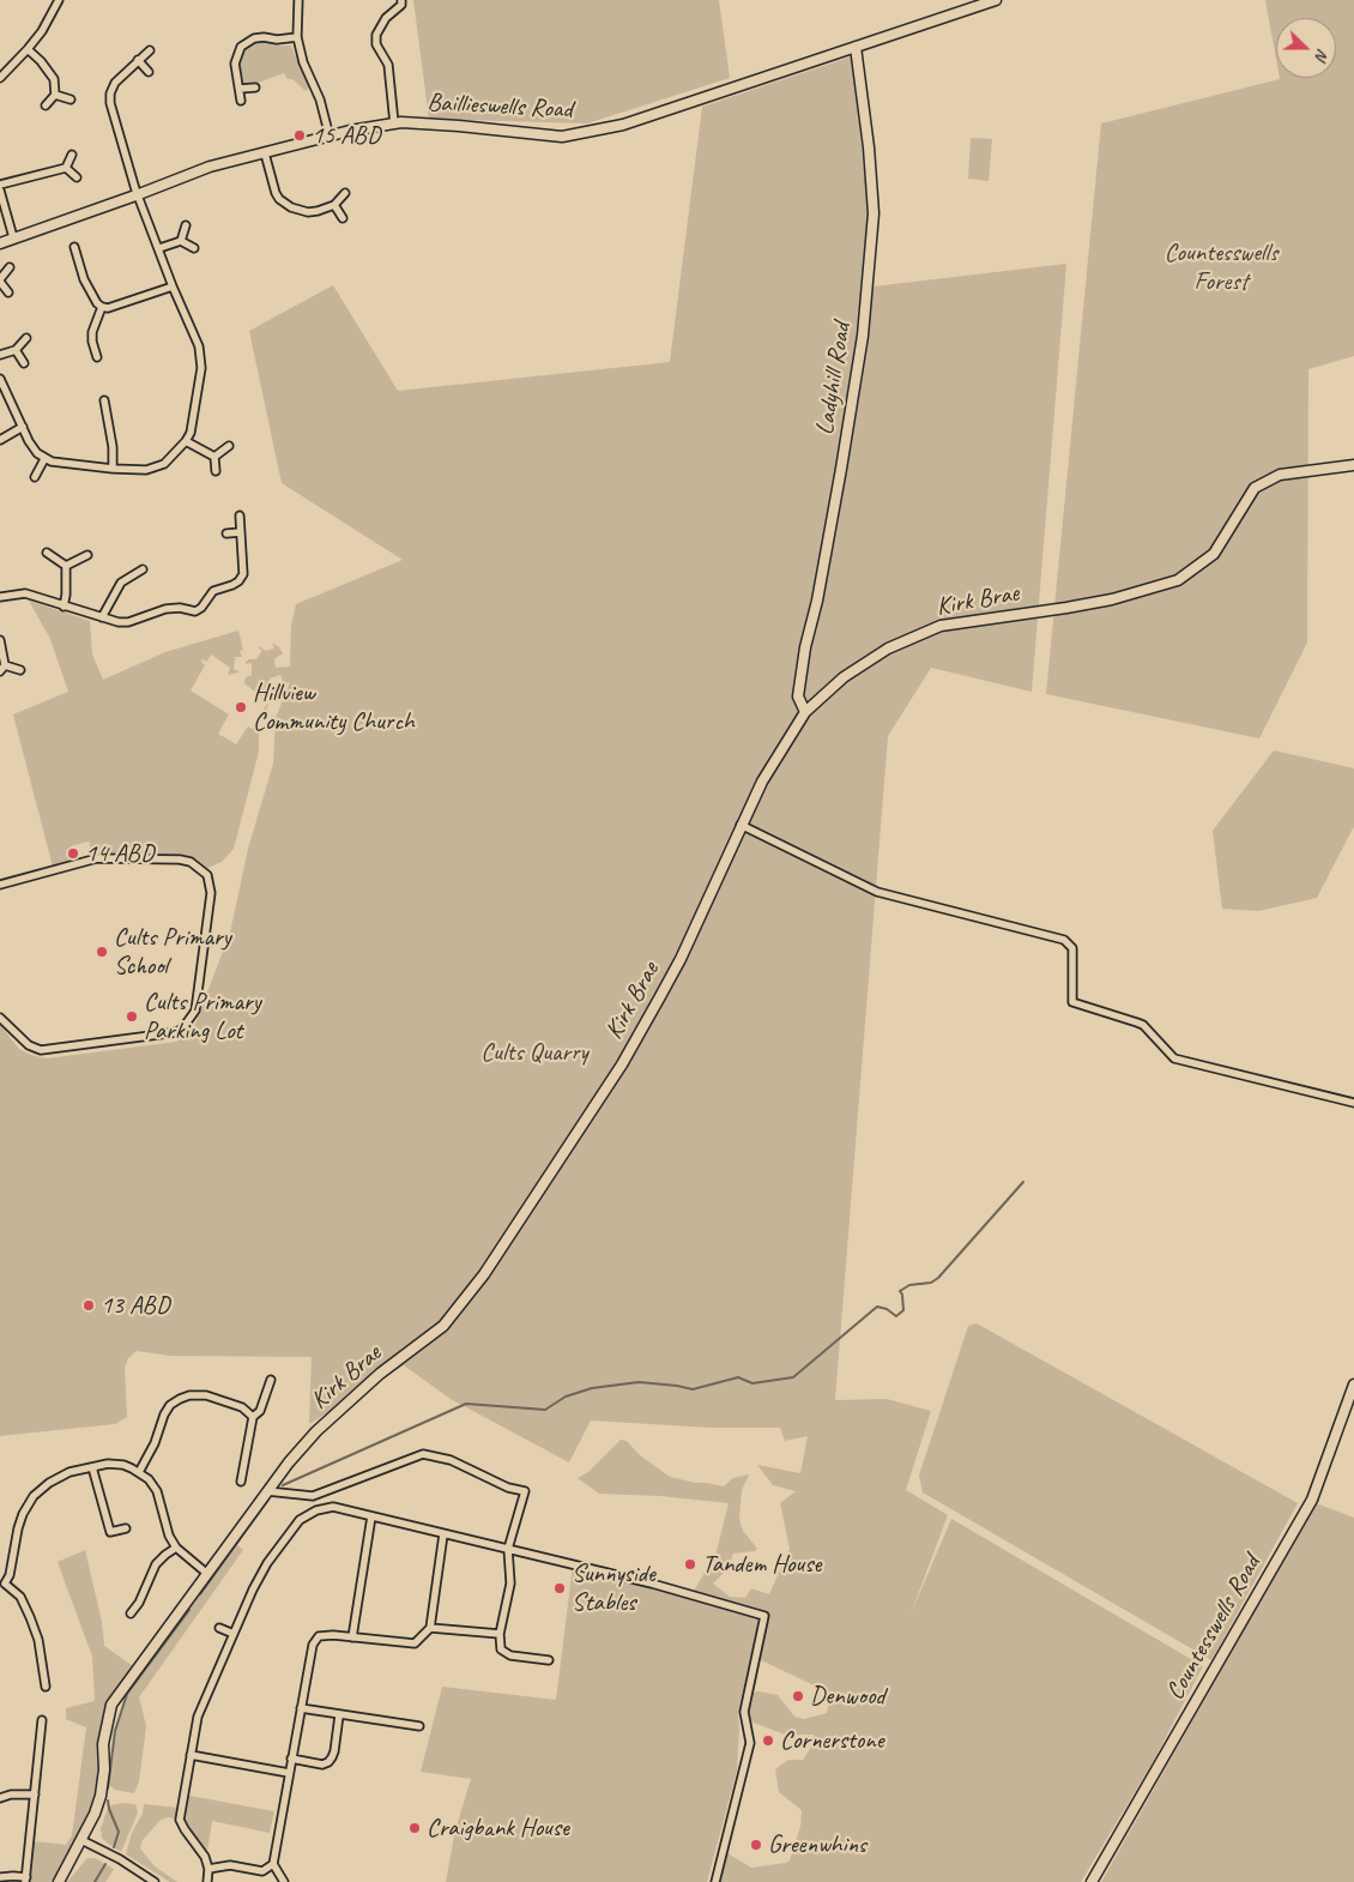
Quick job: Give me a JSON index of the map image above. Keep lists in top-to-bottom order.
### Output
{
  "streets": {
    "street": [
      "Baillieswells Road",
      "Ladyhill Road",
      "Kirk Brae",
      "Countesswells Road"
    ]
  },
  "crossings": [
    ["Baillieswells Road", "Ladyhill Road"],
    ["Ladyhill Road", "Kirk Brae"]
  ],
  "parks": ["Countesswells Forest", "Cults Quarry"],
  "places": [
    "15 ABD",
    "Hillview Community Church",
    "14 ABD",
    "Cults Primary School",
    "Cults Primary Parking Lot",
    "13 ABD",
    "Tandem House",
    "Sunnyside Stables",
    "Denwood",
    "Cornerstone",
    "Craigbank House",
    "Greenwhins"
  ],
  "north": "right"
}
